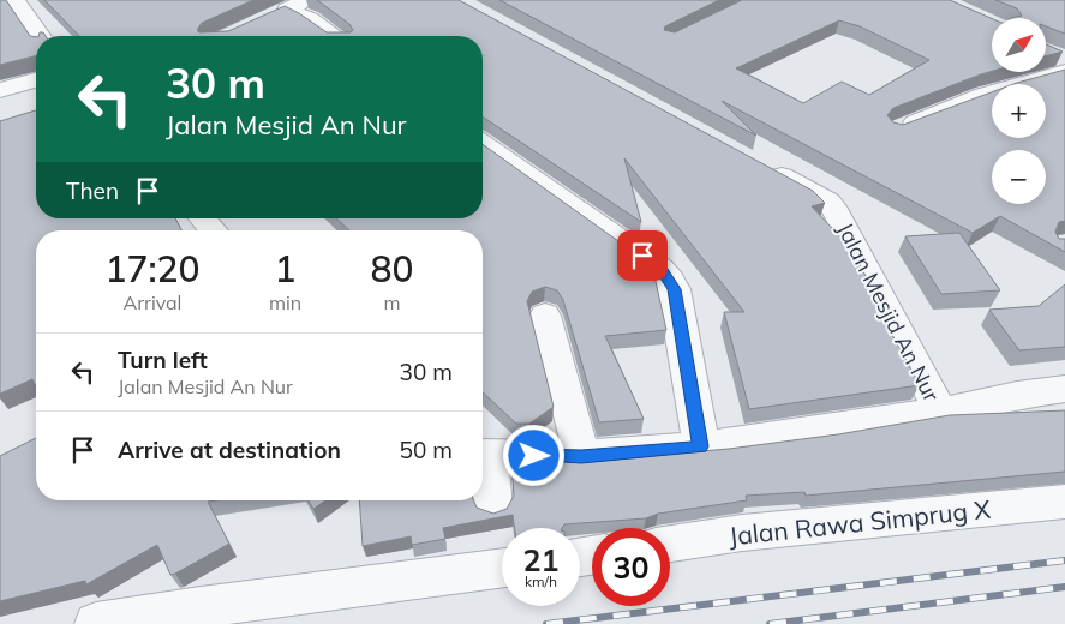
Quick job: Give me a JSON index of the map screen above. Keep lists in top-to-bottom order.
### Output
{
  "streets": {
    "street": ["Jalan Mesjid An Nur", "Jalan Rawa Simprug X"]
  },
  "north": "top right",
  "page": {
    "map_buttons": ["+", "−"],
    "turn": ["30 m", "Jalan Mesjid An Nur"],
    "then": "Then",
    "eta": [
      "17:20",
      "Arrival",
      "1",
      "min",
      "80",
      "m"
    ],
    "list": [
      {
        "name": "Turn left",
        "note": "Jalan Mesjid An Nur",
        "value": "30 m"
      },
      {
        "name": "Arrive at destination",
        "value": "50 m"
      }
    ],
    "speed": "21 km/h",
    "limit": "30"
  }
}
